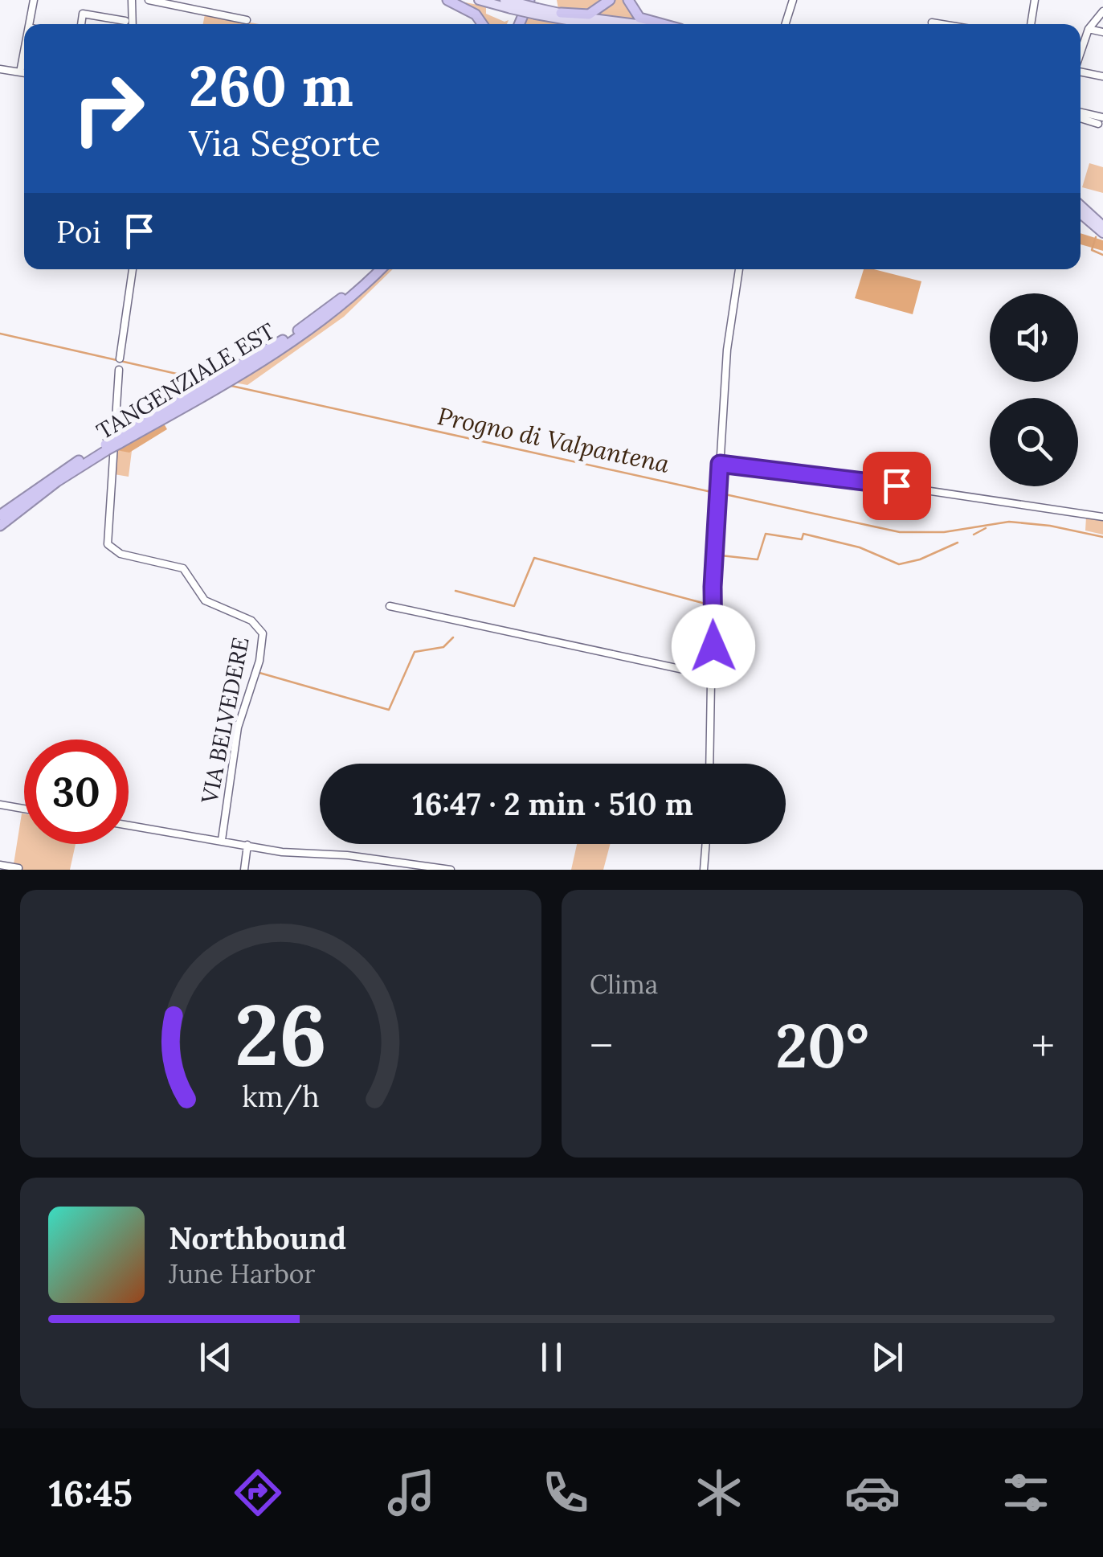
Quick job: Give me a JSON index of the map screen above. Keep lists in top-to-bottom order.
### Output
{
  "streets": {
    "highway": ["TANGENZIALE EST"],
    "street": ["VIA BELVEDERE"]
  },
  "water": ["Progno di Valpantena"],
  "page": {
    "turn": ["260 m", "Via Segorte"],
    "then": "Poi",
    "limit": "30",
    "trip": "16:47 · 2 min · 510 m",
    "tile": "Clima",
    "heat": ["−", "20°", "+"],
    "song": ["Northbound", "June Harbor"],
    "tabs": "16:45",
    "gauge": ["26", "km/h"]
  }
}
